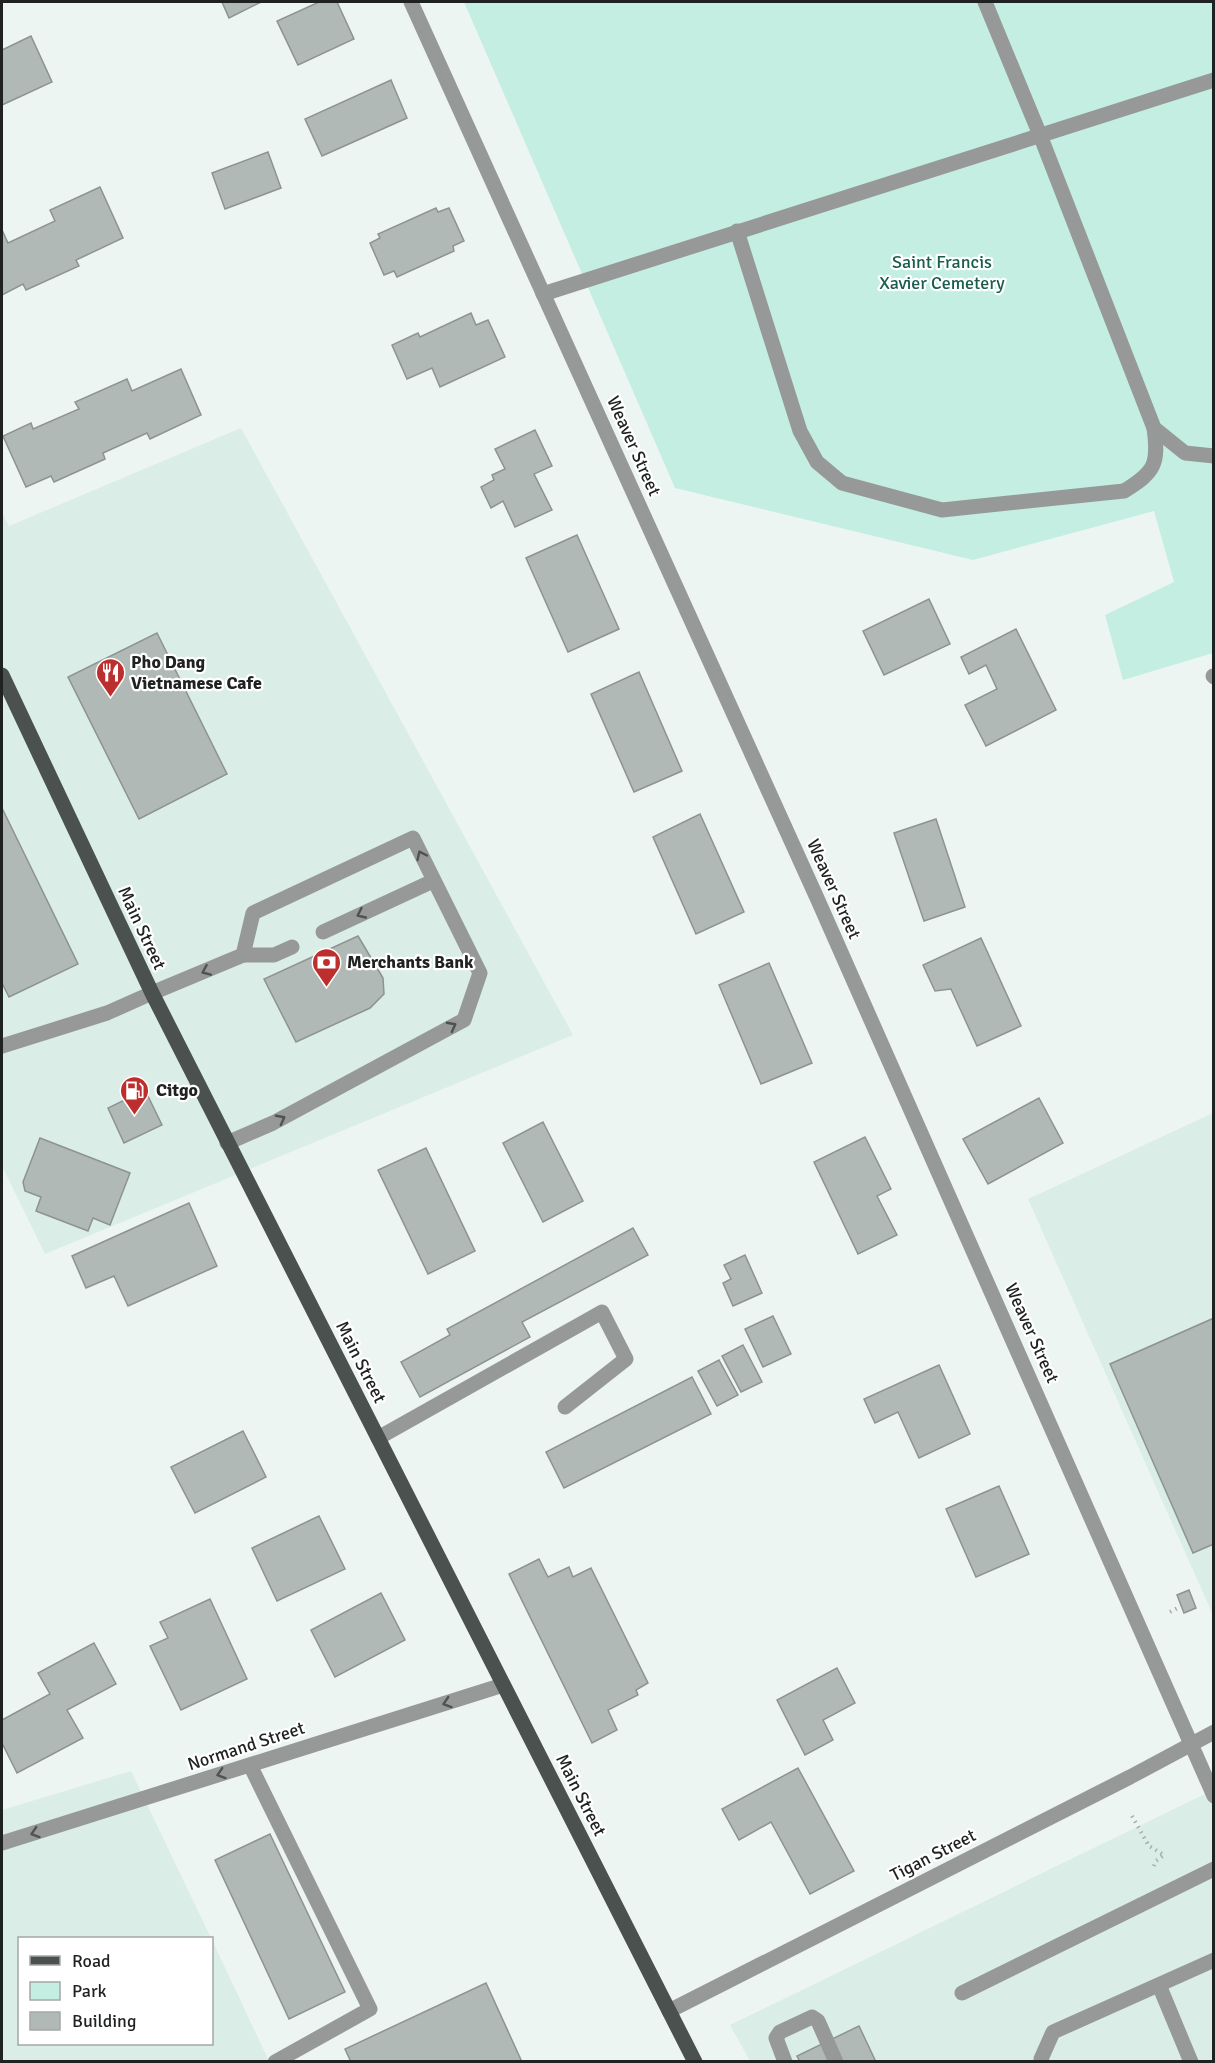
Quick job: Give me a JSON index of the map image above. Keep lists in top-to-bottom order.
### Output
{
  "streets": {
    "main road": ["Main Street"],
    "street": ["Weaver Street", "Normand Street", "Tigan Street"]
  },
  "crossings": [
    ["Weaver Street", "Tigan Street"],
    ["Main Street", "Normand Street"],
    ["Main Street", "Tigan Street"]
  ],
  "one_way": ["Normand Street"],
  "parks": ["Saint Francis Xavier Cemetery"],
  "places": {
    "restaurant": ["Pho Dang Vietnamese Cafe"],
    "bank": ["Merchants Bank"],
    "fuel station": ["Citgo"]
  },
  "legend": ["Road", "Park", "Building"]
}
